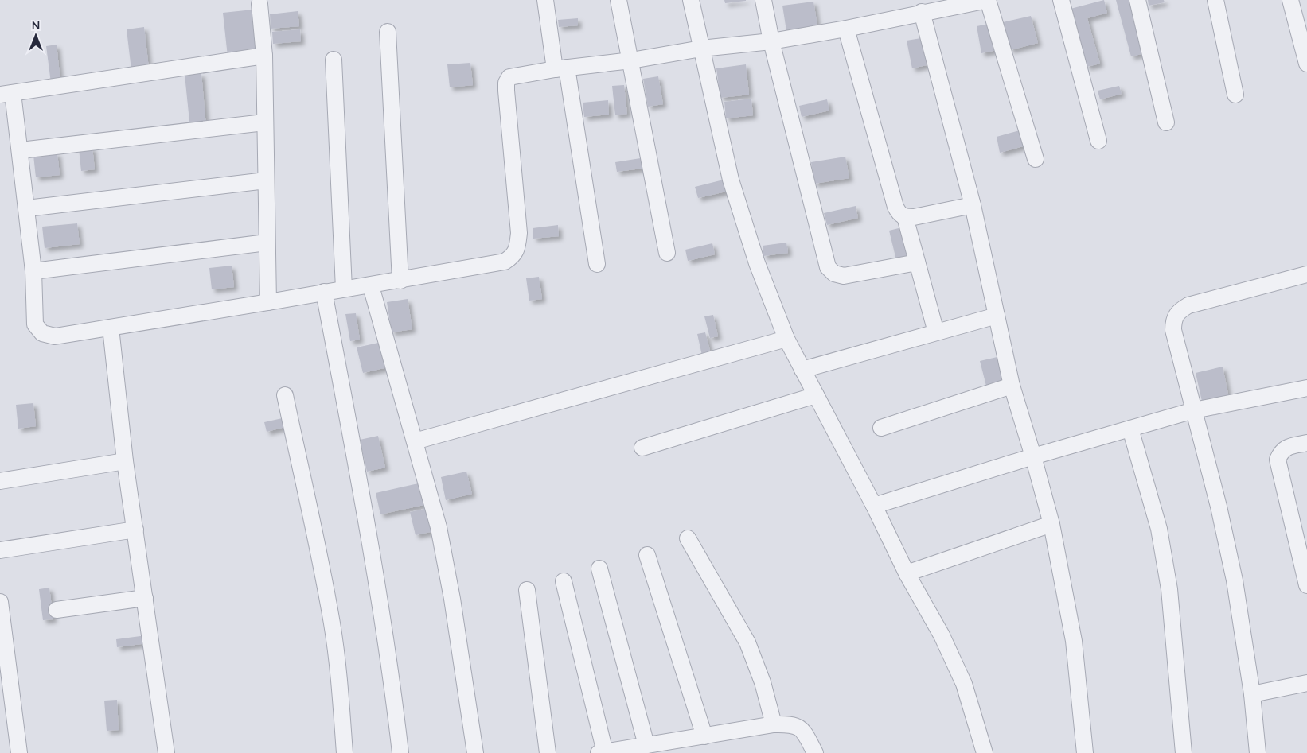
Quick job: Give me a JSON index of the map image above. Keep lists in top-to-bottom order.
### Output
{
  "north": "top"
}
